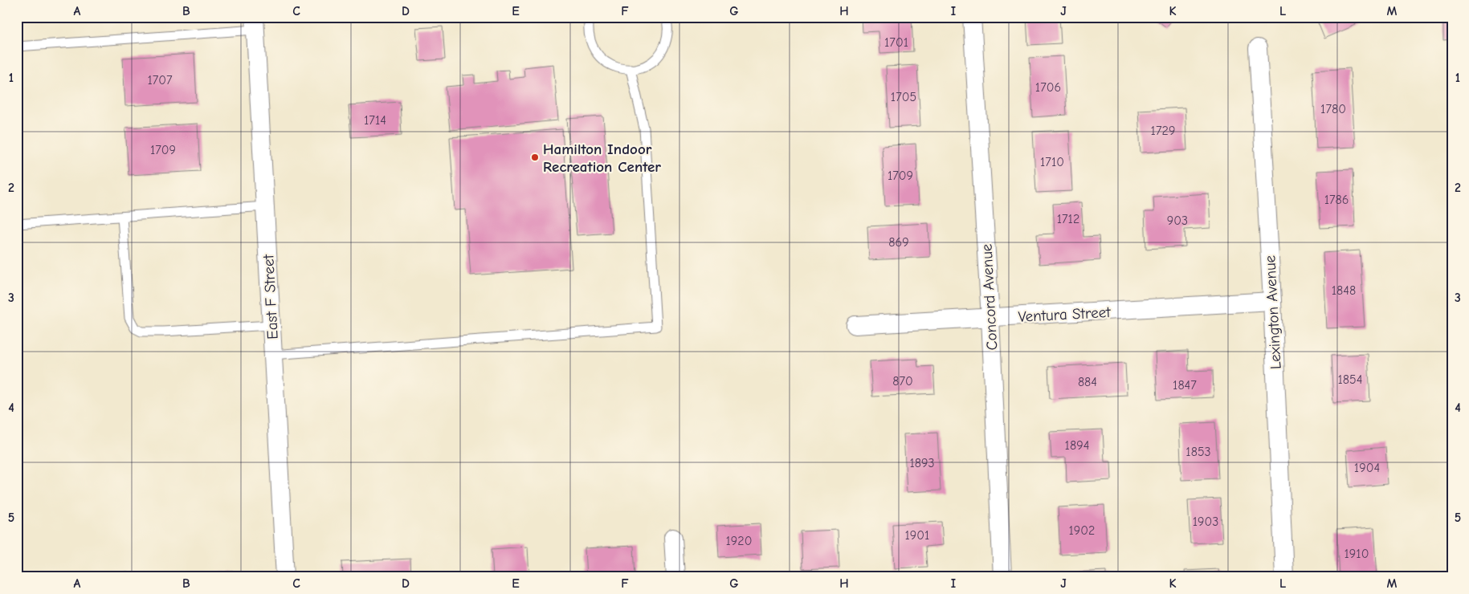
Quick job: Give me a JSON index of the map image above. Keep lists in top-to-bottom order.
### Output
{
  "streets": {
    "street": [
      "East F Street",
      "Concord Avenue",
      "Lexington Avenue",
      "Ventura Street"
    ]
  },
  "crossings": [
    ["Concord Avenue", "Ventura Street"],
    ["Lexington Avenue", "Ventura Street"]
  ],
  "places": ["Hamilton Indoor Recreation Center"],
  "house_numbers": [
    "1701",
    "1707",
    "1706",
    "1705",
    "1780",
    "1714",
    "1729",
    "1709",
    "1710",
    "1709",
    "1786",
    "1712",
    "903",
    "869",
    "1848",
    "1854",
    "870",
    "884",
    "1847",
    "1894",
    "1853",
    "1893",
    "1904",
    "1903",
    "1902",
    "1901",
    "1920",
    "1910"
  ],
  "grid": {
    "columns": [
      "A",
      "B",
      "C",
      "D",
      "E",
      "F",
      "G",
      "H",
      "I",
      "J",
      "K",
      "L",
      "M"
    ],
    "rows": [
      "1",
      "2",
      "3",
      "4",
      "5"
    ]
  }
}
